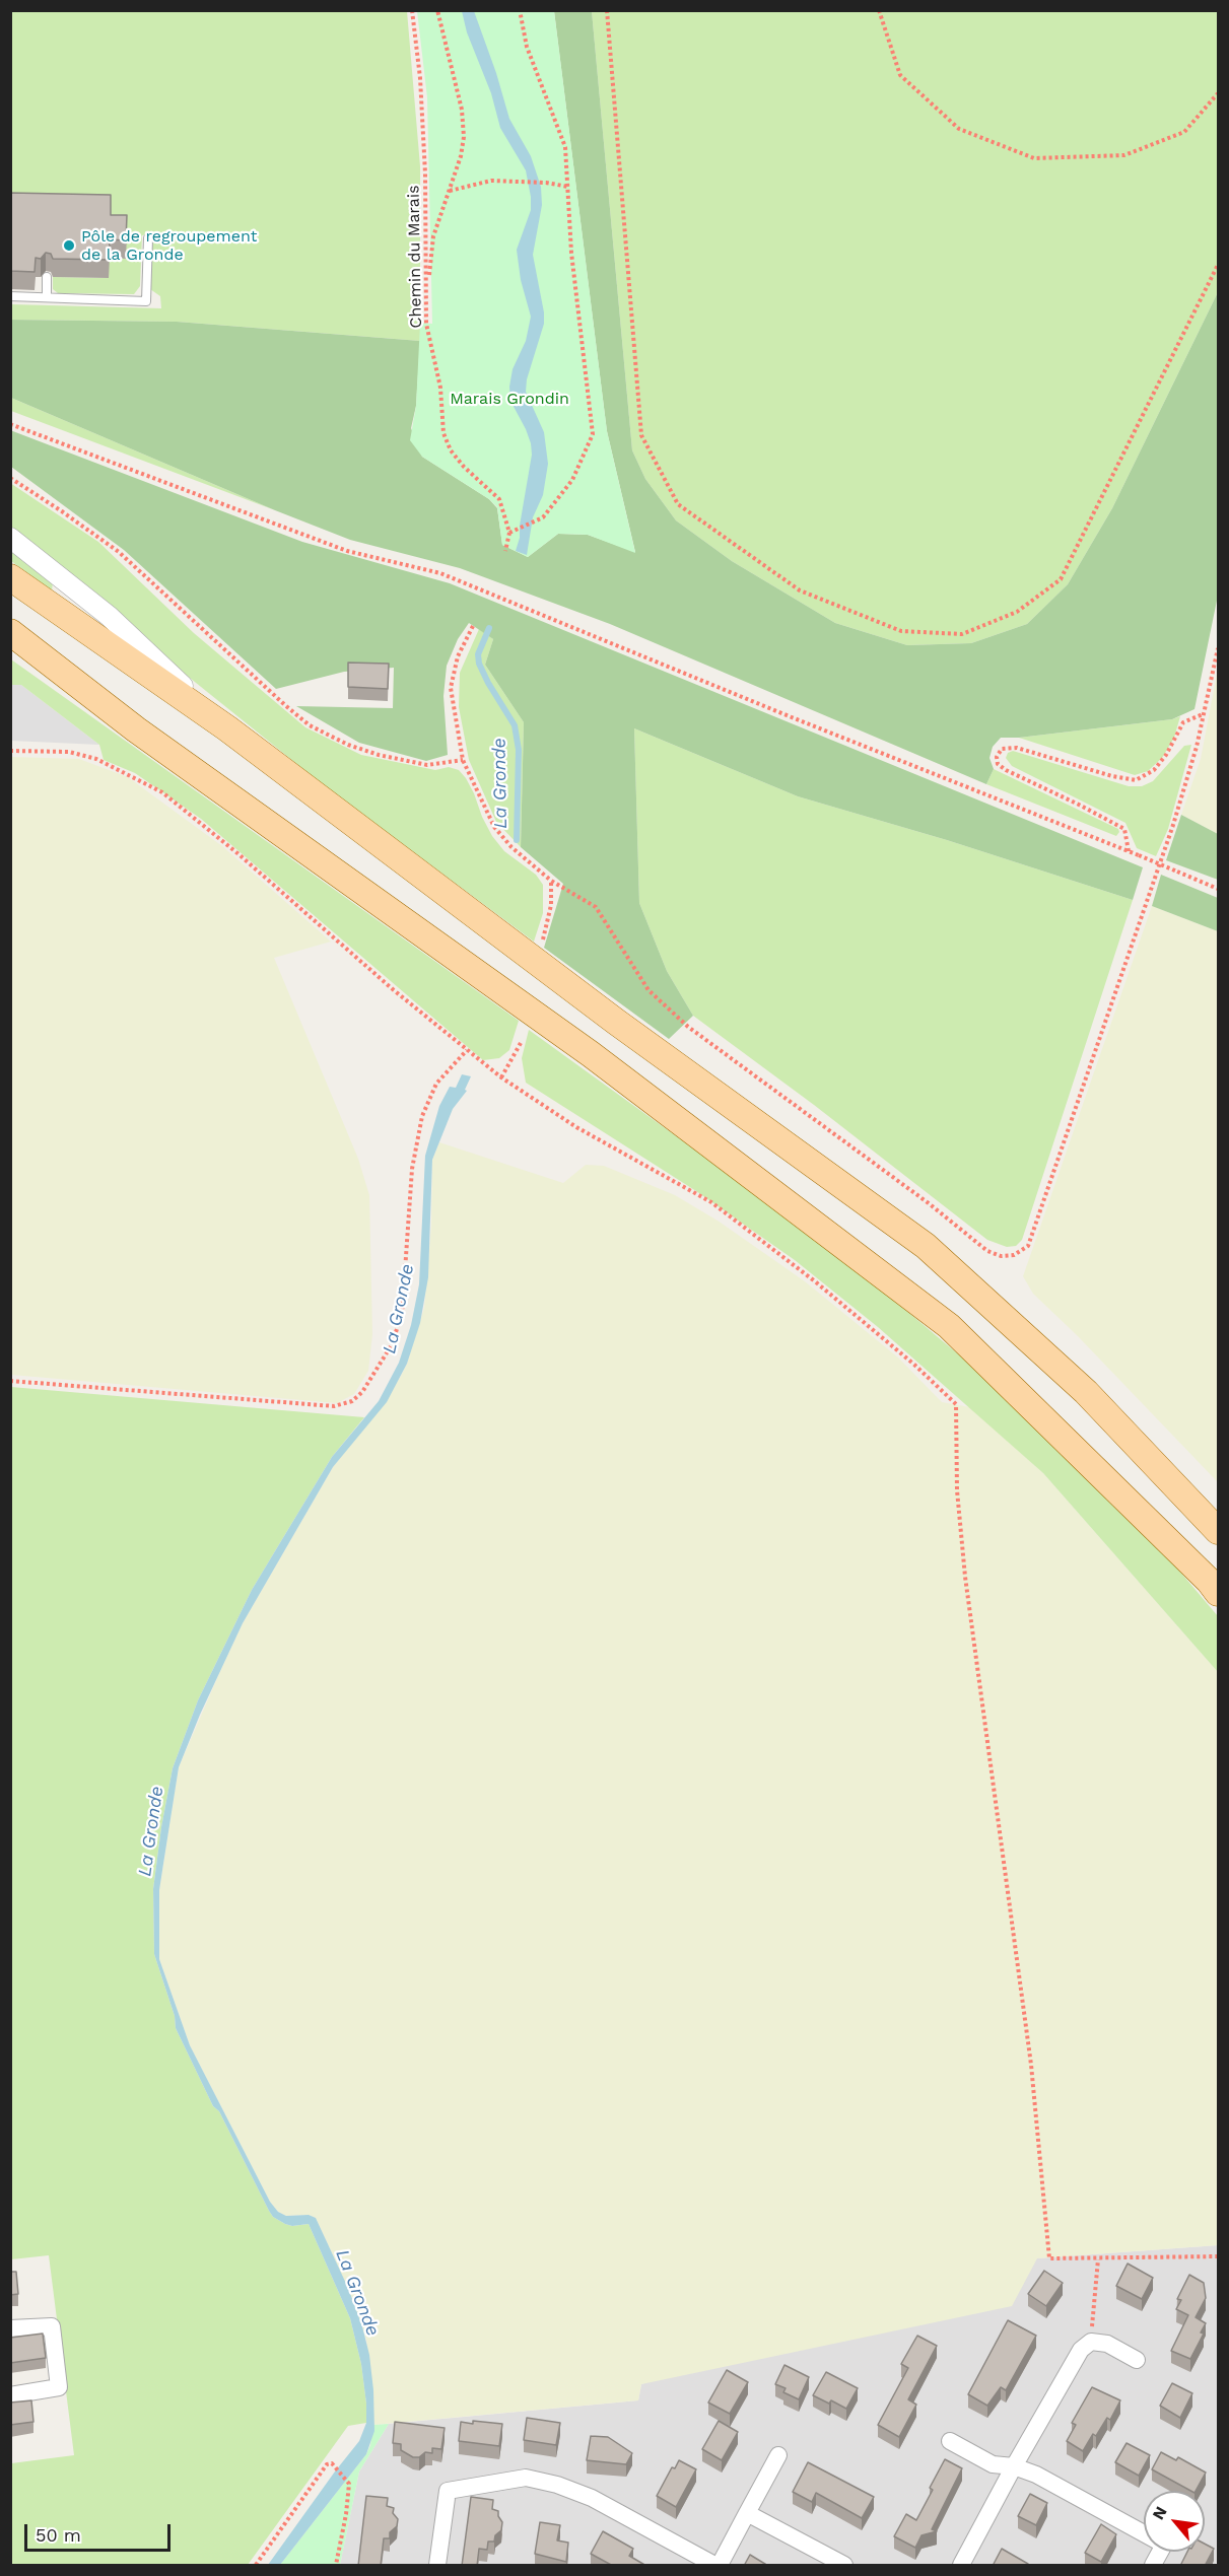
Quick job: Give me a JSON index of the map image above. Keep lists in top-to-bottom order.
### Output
{
  "streets": {
    "path": ["Chemin du Marais"]
  },
  "water": ["La Gronde"],
  "parks": ["Marais Grondin"],
  "places": ["Pôle de regroupement de la Gronde"],
  "scale_bar": "50 m",
  "north": "top left"
}
